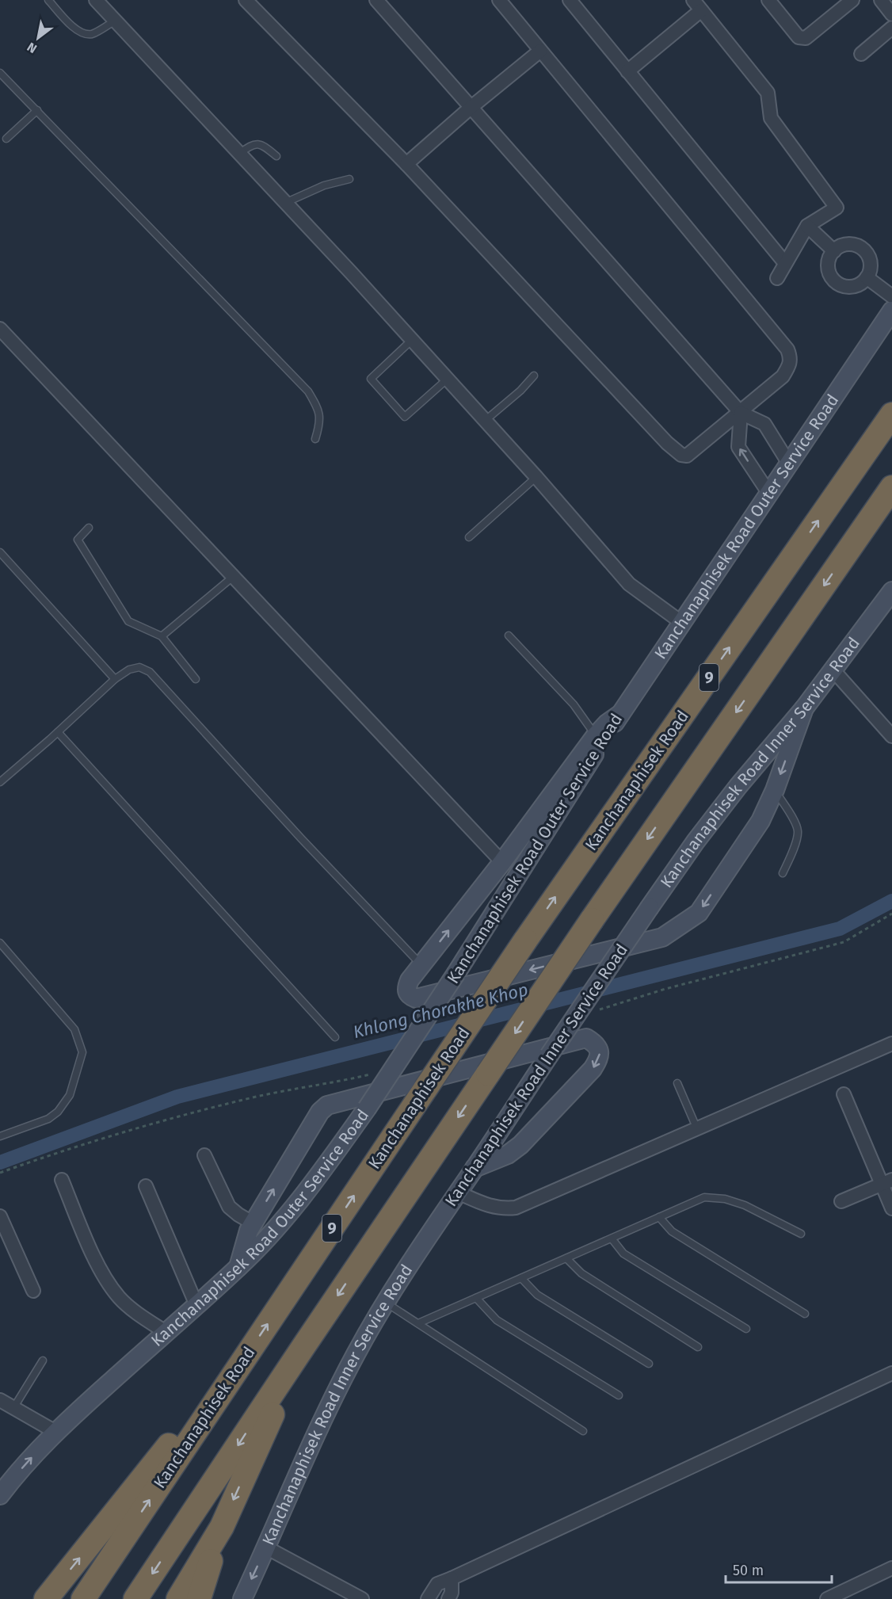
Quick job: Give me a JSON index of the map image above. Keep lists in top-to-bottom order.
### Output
{
  "streets": {
    "highway": ["9", "Kanchanaphisek Road"],
    "main road": ["Kanchanaphisek Road Outer Service Road", "Kanchanaphisek Road Inner Service Road"]
  },
  "water": ["Khlong Chorakhe Khop"],
  "scale_bar": "50 m",
  "north": "bottom left"
}
